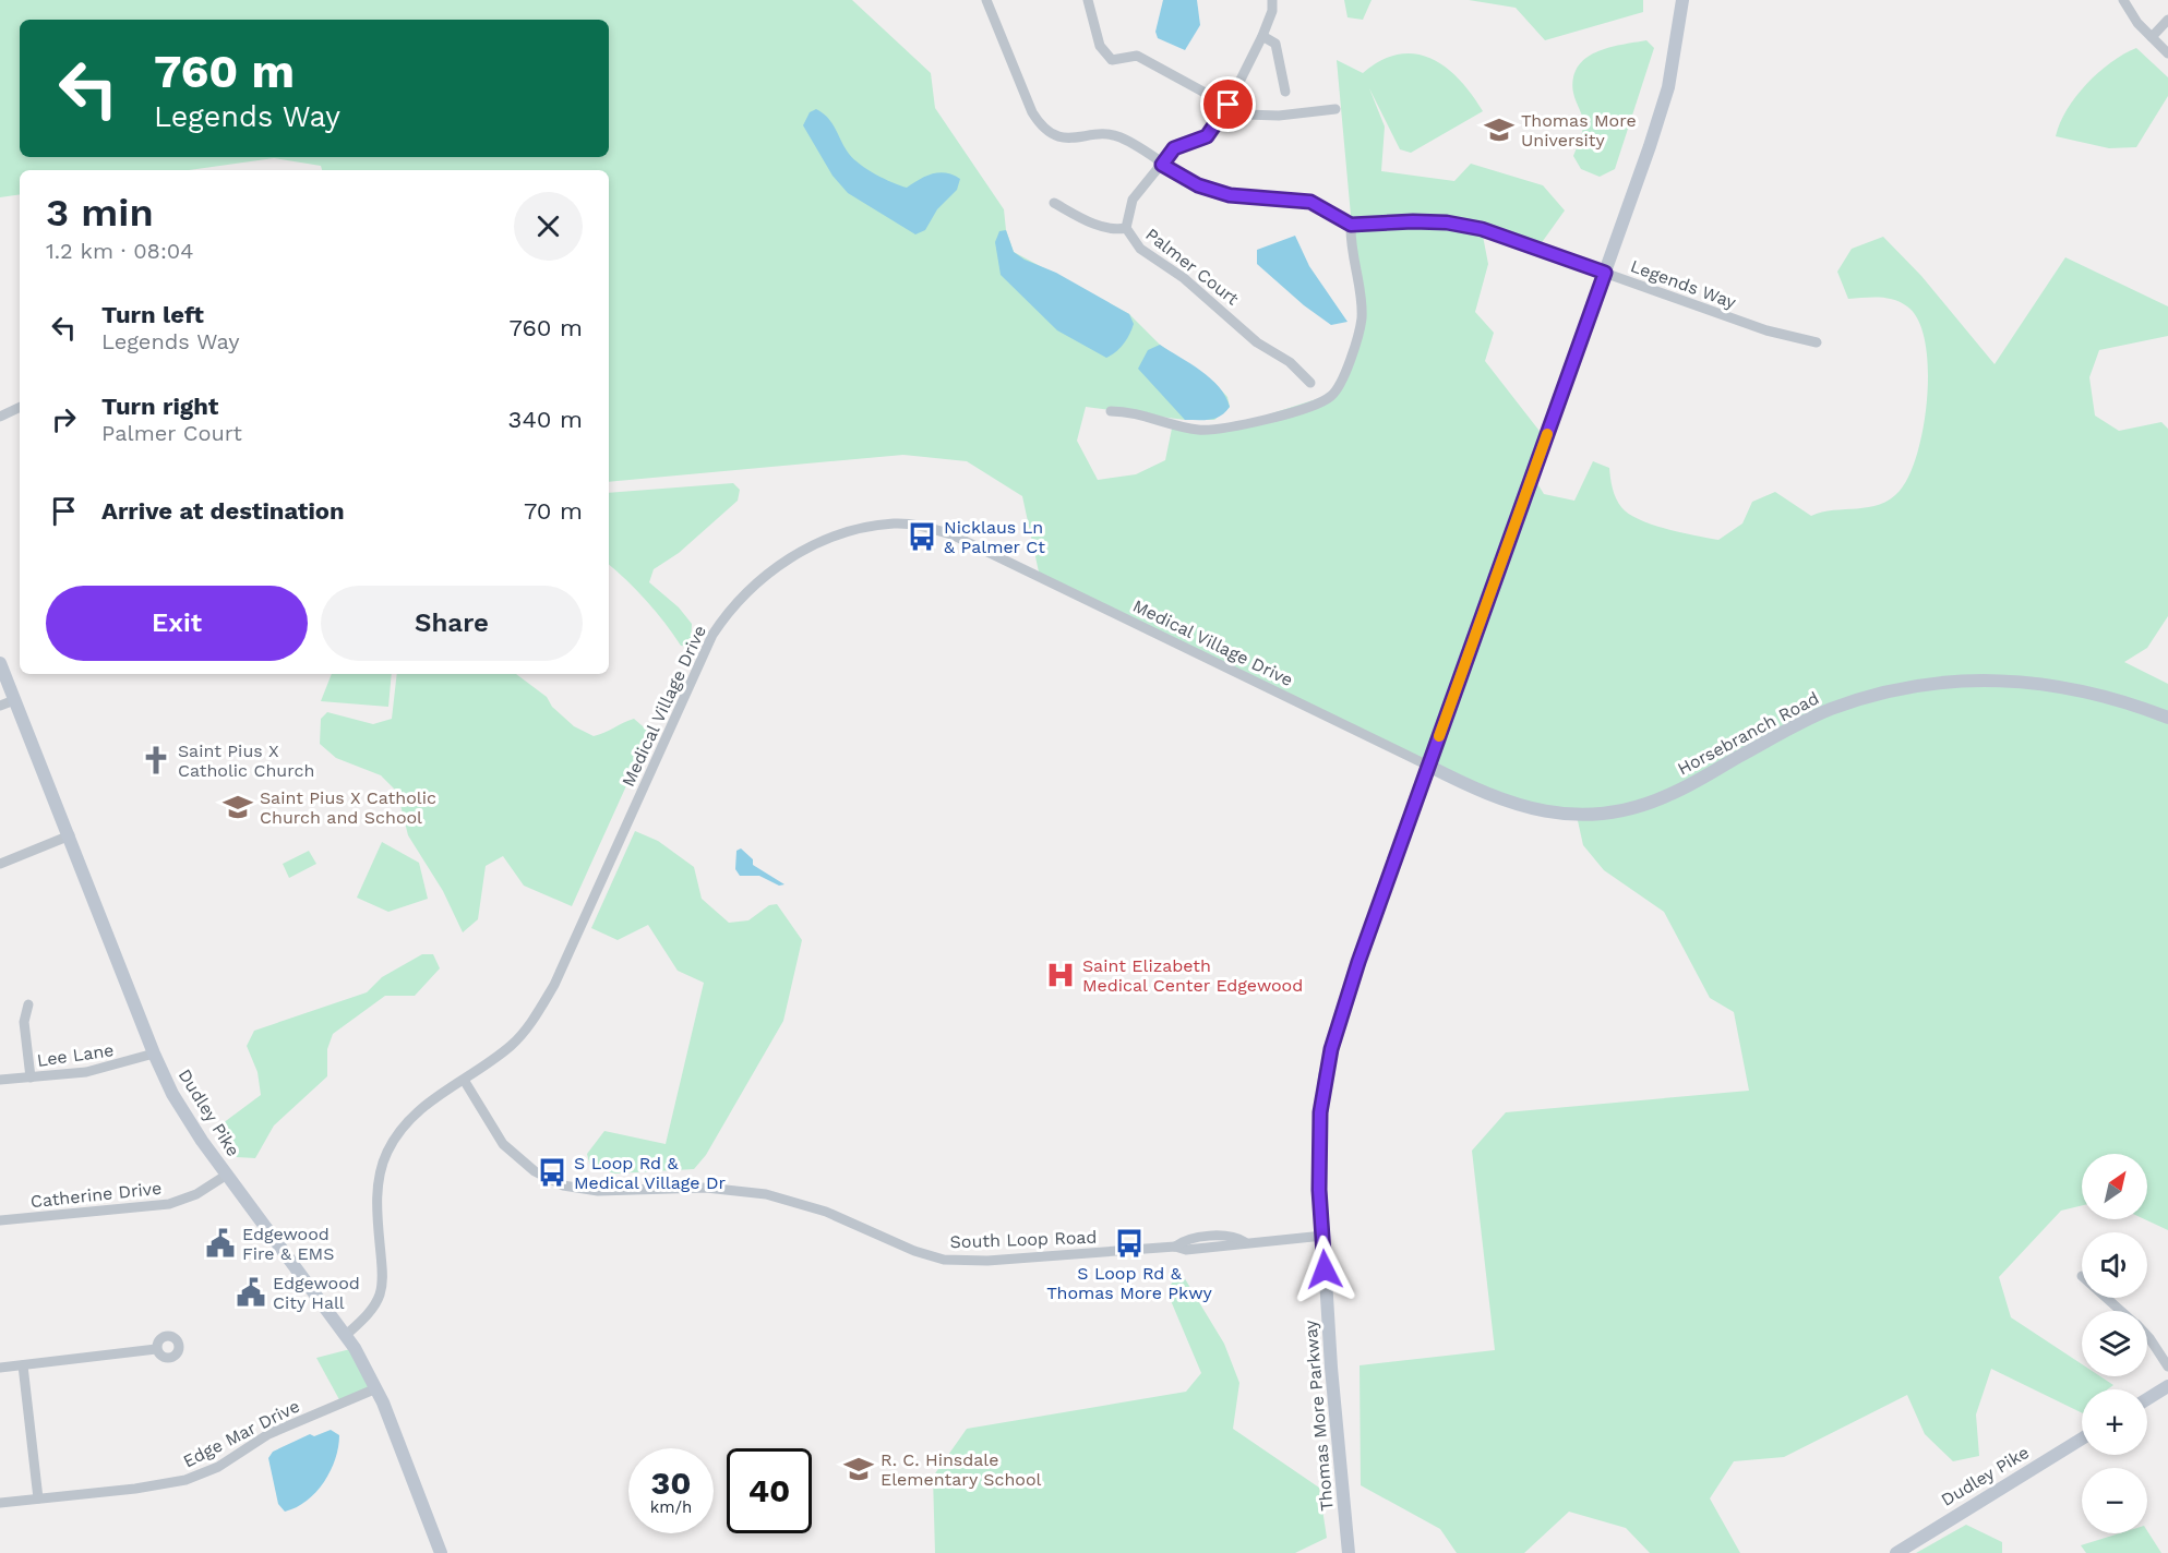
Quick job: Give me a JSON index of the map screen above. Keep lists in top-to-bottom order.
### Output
{
  "streets": {
    "street": [
      "Palmer Court",
      "Legends Way",
      "Medical Village Drive",
      "Horsebranch Road",
      "Lee Lane",
      "Dudley Pike",
      "Catherine Drive",
      "South Loop Road",
      "Thomas More Parkway",
      "Edge Mar Drive"
    ]
  },
  "crossings": [
    ["Legends Way", "Thomas More Parkway"],
    ["Medical Village Drive", "Horsebranch Road"],
    ["Medical Village Drive", "Dudley Pike"],
    ["Medical Village Drive", "South Loop Road"],
    ["Medical Village Drive", "Thomas More Parkway"],
    ["Horsebranch Road", "Thomas More Parkway"],
    ["Lee Lane", "Dudley Pike"],
    ["Dudley Pike", "Catherine Drive"],
    ["Dudley Pike", "Edge Mar Drive"],
    ["South Loop Road", "Thomas More Parkway"]
  ],
  "places": {
    "school or university": ["Thomas More University", "Saint Pius X Catholic Church and School", "R. C. Hinsdale Elementary School"],
    "bus stop": ["Nicklaus Ln & Palmer Ct", "S Loop Rd & Medical Village Dr", "S Loop Rd & Thomas More Pkwy"],
    "church": ["Saint Pius X Catholic Church"],
    "hospital": ["Saint Elizabeth Medical Center Edgewood"],
    "public building": ["Edgewood Fire & EMS", "Edgewood City Hall"]
  },
  "north": "top right",
  "page": {
    "turn": ["760 m", "Legends Way"],
    "heading": ["3 min", "1.2 km · 08:04"],
    "list": [
      {
        "name": "Turn left",
        "note": "Legends Way",
        "value": "760 m"
      },
      {
        "name": "Turn right",
        "note": "Palmer Court",
        "value": "340 m"
      },
      {
        "name": "Arrive at destination",
        "value": "70 m"
      }
    ],
    "buttons": ["Exit", "Share"],
    "map_buttons": ["+", "−"],
    "speed": "30 km/h",
    "limit": "40"
  }
}
